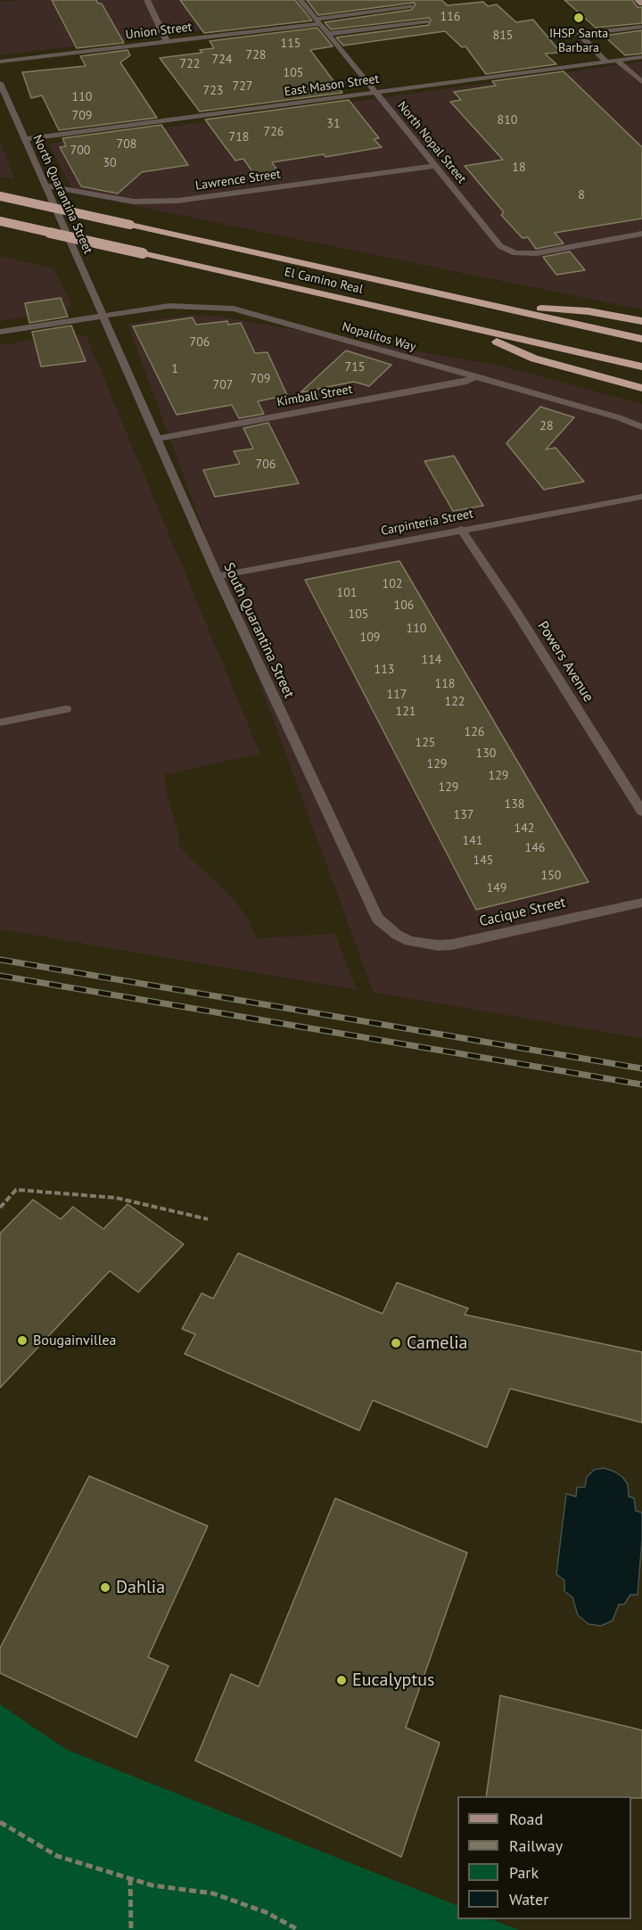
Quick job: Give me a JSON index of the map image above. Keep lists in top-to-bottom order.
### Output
{
  "streets": {
    "highway": ["El Camino Real"],
    "street": [
      "Union Street",
      "East Mason Street",
      "North Nopal Street",
      "Lawrence Street",
      "North Quarantina Street",
      "Nopalitos Way",
      "Kimball Street",
      "Carpinteria Street",
      "South Quarantina Street",
      "Powers Avenue",
      "Cacique Street"
    ]
  },
  "crossings": [
    ["Union Street", "North Nopal Street"],
    ["East Mason Street", "North Nopal Street"],
    ["East Mason Street", "North Quarantina Street"],
    ["North Nopal Street", "Lawrence Street"],
    ["Lawrence Street", "North Quarantina Street"],
    ["North Quarantina Street", "Nopalitos Way"],
    ["North Quarantina Street", "South Quarantina Street"],
    ["Nopalitos Way", "Kimball Street"],
    ["Nopalitos Way", "South Quarantina Street"],
    ["Kimball Street", "South Quarantina Street"],
    ["Carpinteria Street", "South Quarantina Street"],
    ["Carpinteria Street", "Powers Avenue"],
    ["South Quarantina Street", "Cacique Street"]
  ],
  "places": [
    "IHSP Santa Barbara",
    "Bougainvillea",
    "Camelia",
    "Dahlia",
    "Eucalyptus"
  ],
  "house_numbers": [
    "116",
    "815",
    "115",
    "728",
    "724",
    "722",
    "105",
    "727",
    "723",
    "110",
    "709",
    "810",
    "31",
    "726",
    "718",
    "708",
    "700",
    "30",
    "18",
    "8",
    "706",
    "715",
    "1",
    "709",
    "707",
    "28",
    "706",
    "102",
    "101",
    "106",
    "105",
    "110",
    "109",
    "114",
    "113",
    "118",
    "117",
    "122",
    "121",
    "126",
    "125",
    "130",
    "129",
    "129",
    "129",
    "138",
    "137",
    "142",
    "141",
    "146",
    "145",
    "150",
    "149"
  ],
  "legend": [
    "Road",
    "Railway",
    "Park",
    "Water"
  ]
}
